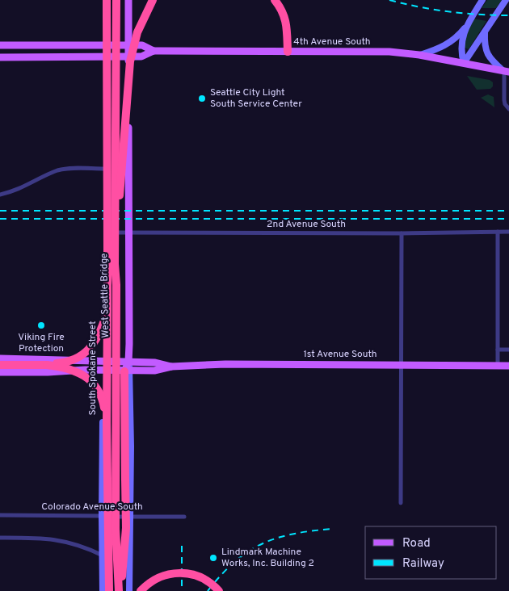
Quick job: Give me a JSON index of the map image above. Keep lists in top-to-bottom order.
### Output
{
  "streets": {
    "highway": ["West Seattle Bridge"],
    "main road": ["4th Avenue South", "1st Avenue South", "South Spokane Street"],
    "street": ["2nd Avenue South", "Colorado Avenue South"]
  },
  "crossings": [
    ["4th Avenue South", "South Spokane Street"],
    ["2nd Avenue South", "South Spokane Street"],
    ["West Seattle Bridge", "South Spokane Street"],
    ["1st Avenue South", "South Spokane Street"],
    ["South Spokane Street", "Colorado Avenue South"]
  ],
  "places": ["Seattle City Light South Service Center", "Viking Fire Protection", "Lindmark Machine Works, Inc. Building 2"],
  "legend": ["Road", "Railway"]
}
